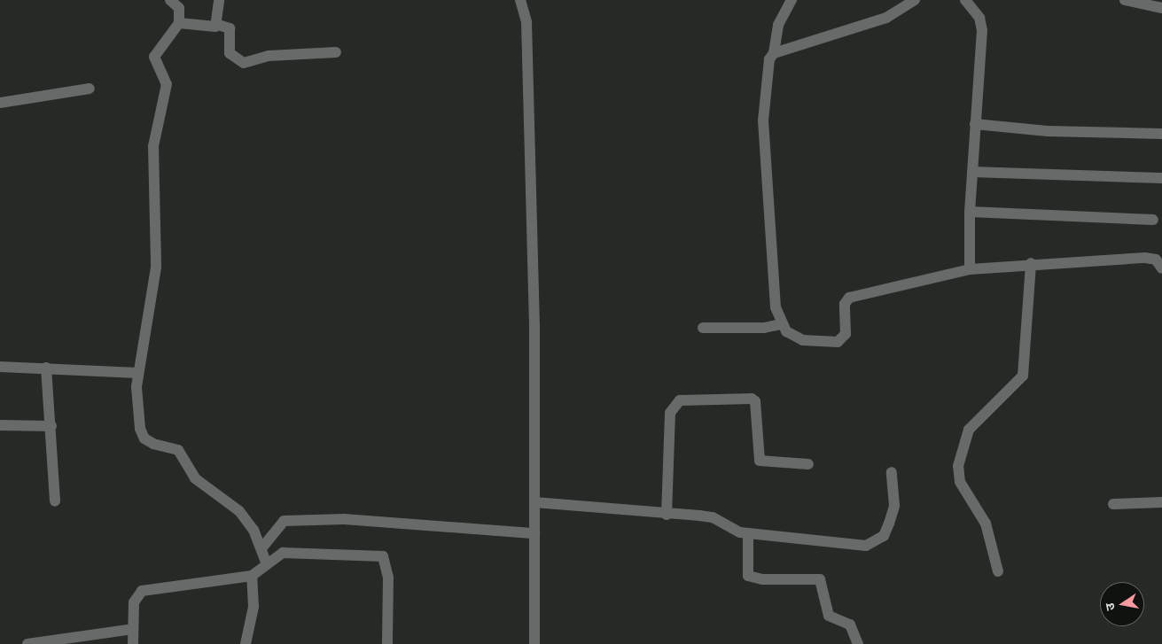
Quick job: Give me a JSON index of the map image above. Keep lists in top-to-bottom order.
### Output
{
  "north": "left"
}
